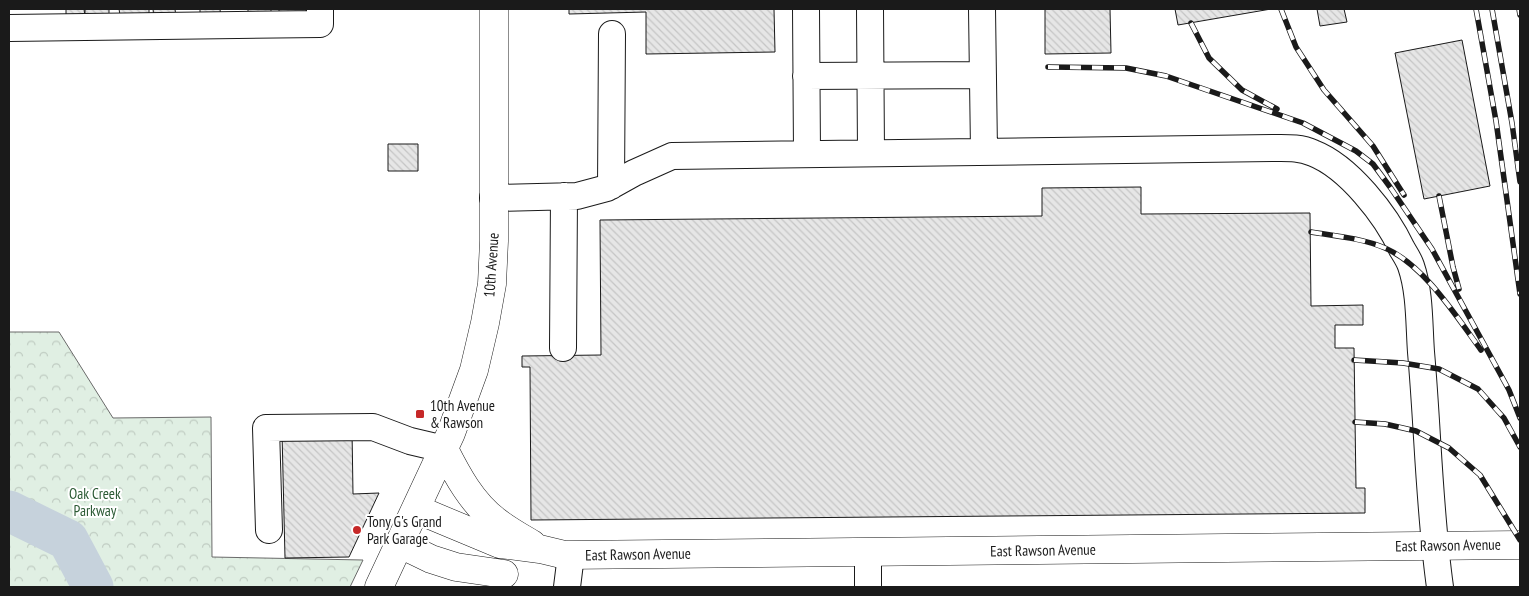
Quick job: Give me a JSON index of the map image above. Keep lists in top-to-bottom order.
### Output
{
  "streets": {
    "main road": ["10th Avenue", "East Rawson Avenue"]
  },
  "crossings": [
    ["10th Avenue", "East Rawson Avenue"]
  ],
  "parks": ["Oak Creek Parkway"],
  "places": {
    "transit": ["10th Avenue & Rawson"],
    "other": ["Tony G's Grand Park Garage"]
  }
}
